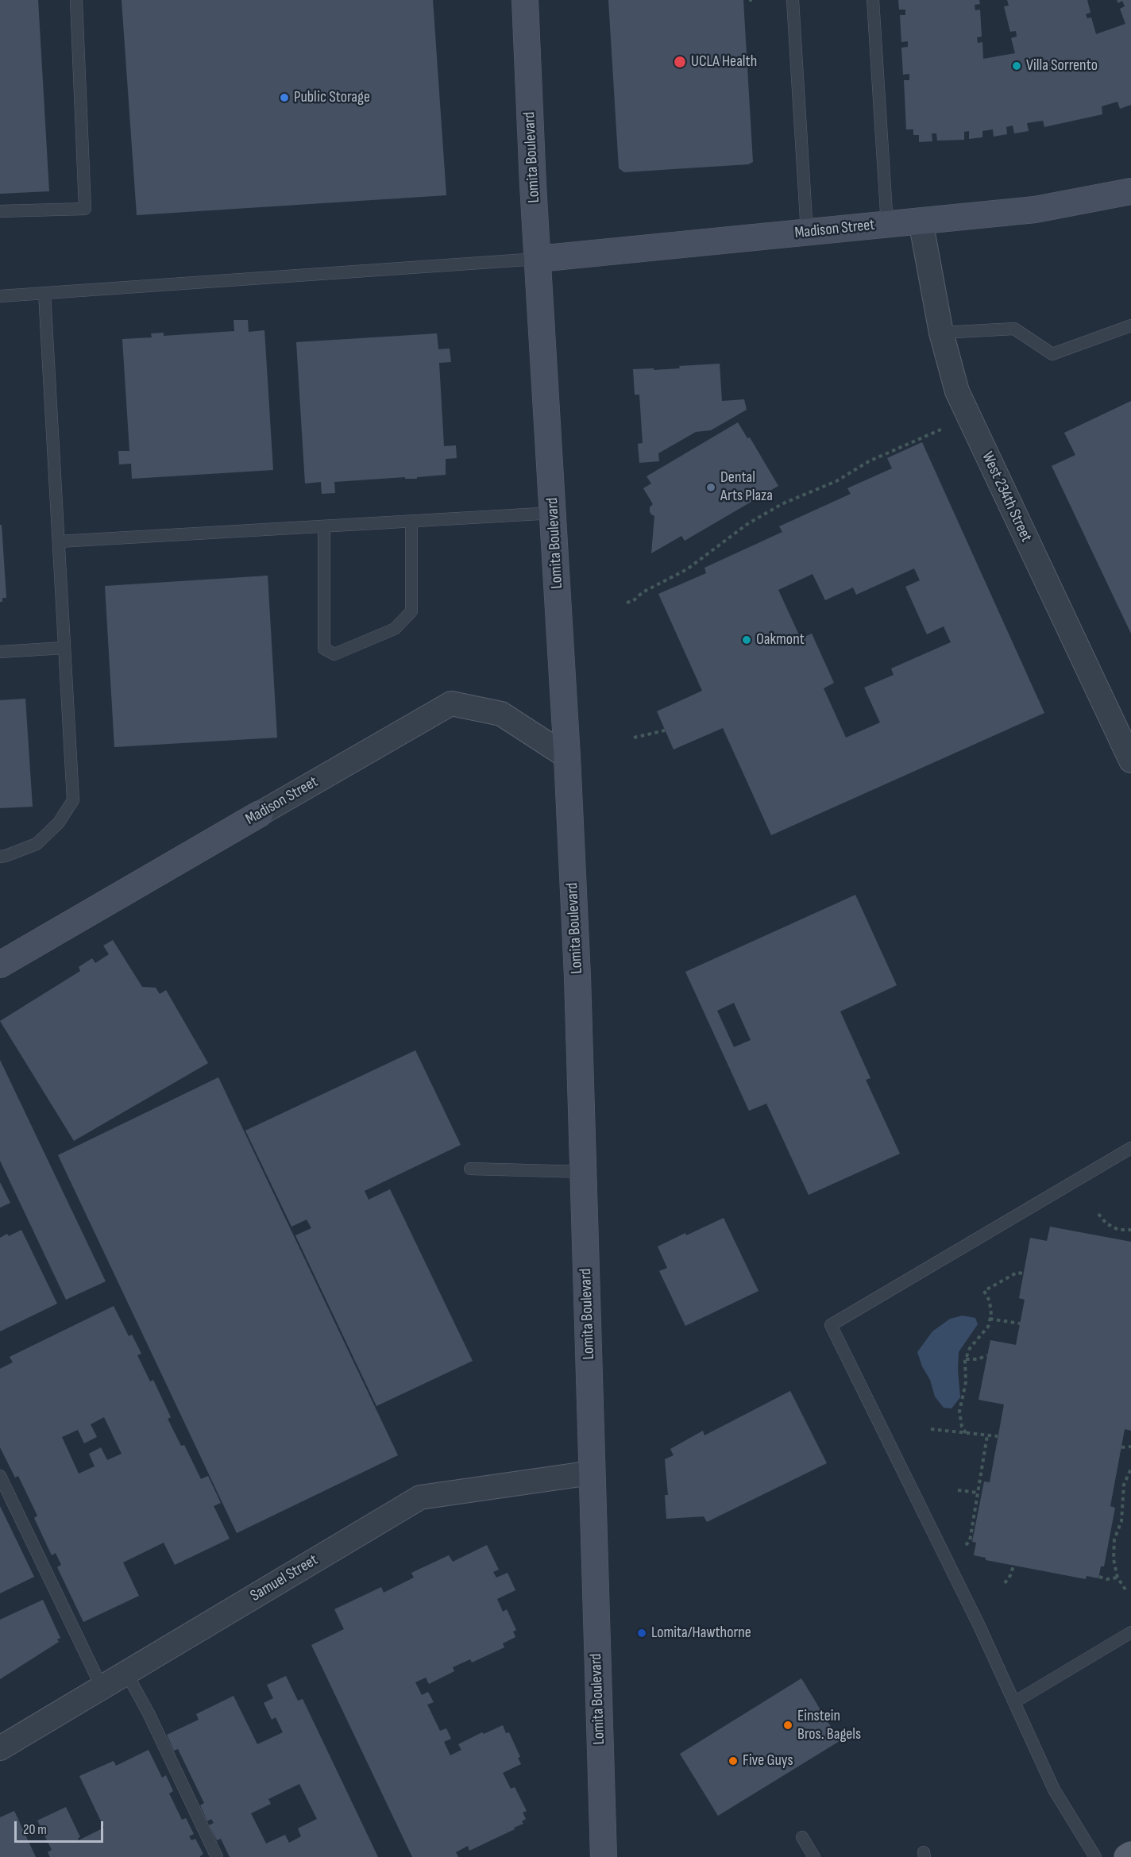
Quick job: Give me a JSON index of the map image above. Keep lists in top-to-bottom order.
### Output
{
  "streets": {
    "main road": ["Lomita Boulevard", "Madison Street"],
    "street": ["West 234th Street", "Samuel Street"]
  },
  "crossings": [
    ["Lomita Boulevard", "Madison Street"],
    ["Lomita Boulevard", "Samuel Street"],
    ["Madison Street", "West 234th Street"]
  ],
  "places": [
    "UCLA Health",
    "Villa Sorrento",
    "Public Storage",
    "Dental Arts Plaza",
    "Oakmont",
    "Lomita/Hawthorne",
    "Einstein Bros. Bagels",
    "Five Guys"
  ],
  "scale_bar": "20 m"
}
